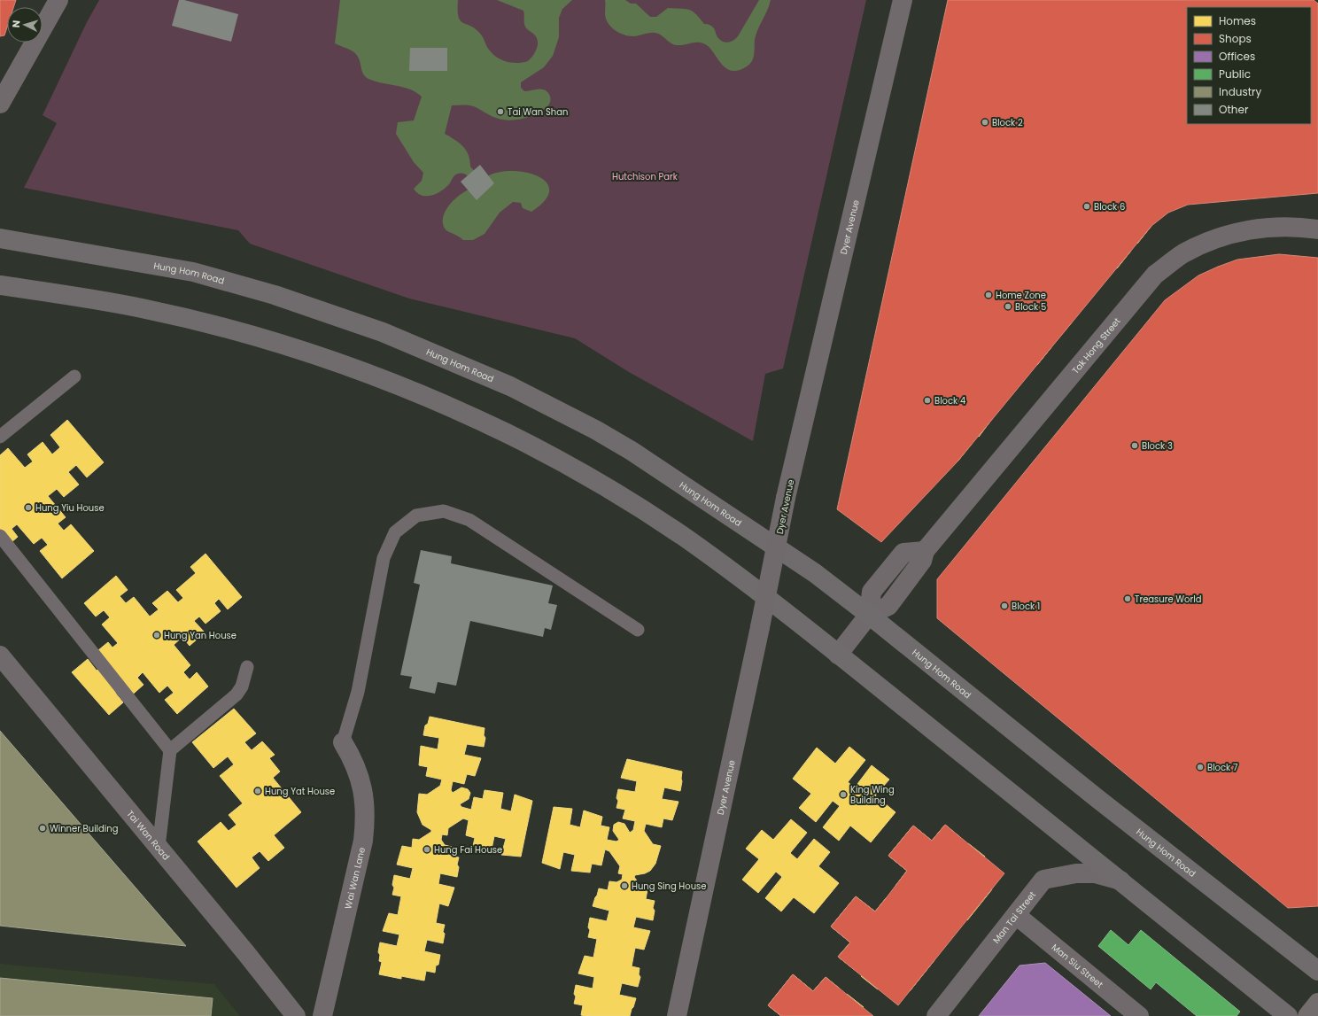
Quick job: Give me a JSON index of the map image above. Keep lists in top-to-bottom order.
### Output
{
  "streets": {
    "main road": ["Hung Hom Road"],
    "street": [
      "Dyer Avenue",
      "Tak Hong Street",
      "Tai Wan Road",
      "Wai Wan Lane",
      "Man Tai Street",
      "Man Siu Street"
    ]
  },
  "crossings": [
    ["Hung Hom Road", "Tak Hong Street"],
    ["Man Tai Street", "Man Siu Street"]
  ],
  "parks": ["Hutchison Park"],
  "places": [
    "Tai Wan Shan",
    "Block 2",
    "Block 6",
    "Home Zone",
    "Block 5",
    "Block 4",
    "Block 3",
    "Hung Yiu House",
    "Treasure World",
    "Block 1",
    "Hung Yan House",
    "Block 7",
    "Hung Yat House",
    "King Wing Building",
    "Winner Building",
    "Hung Fai House",
    "Hung Sing House"
  ],
  "legend": [
    "Homes",
    "Shops",
    "Offices",
    "Public",
    "Industry",
    "Other"
  ],
  "north": "left"
}
